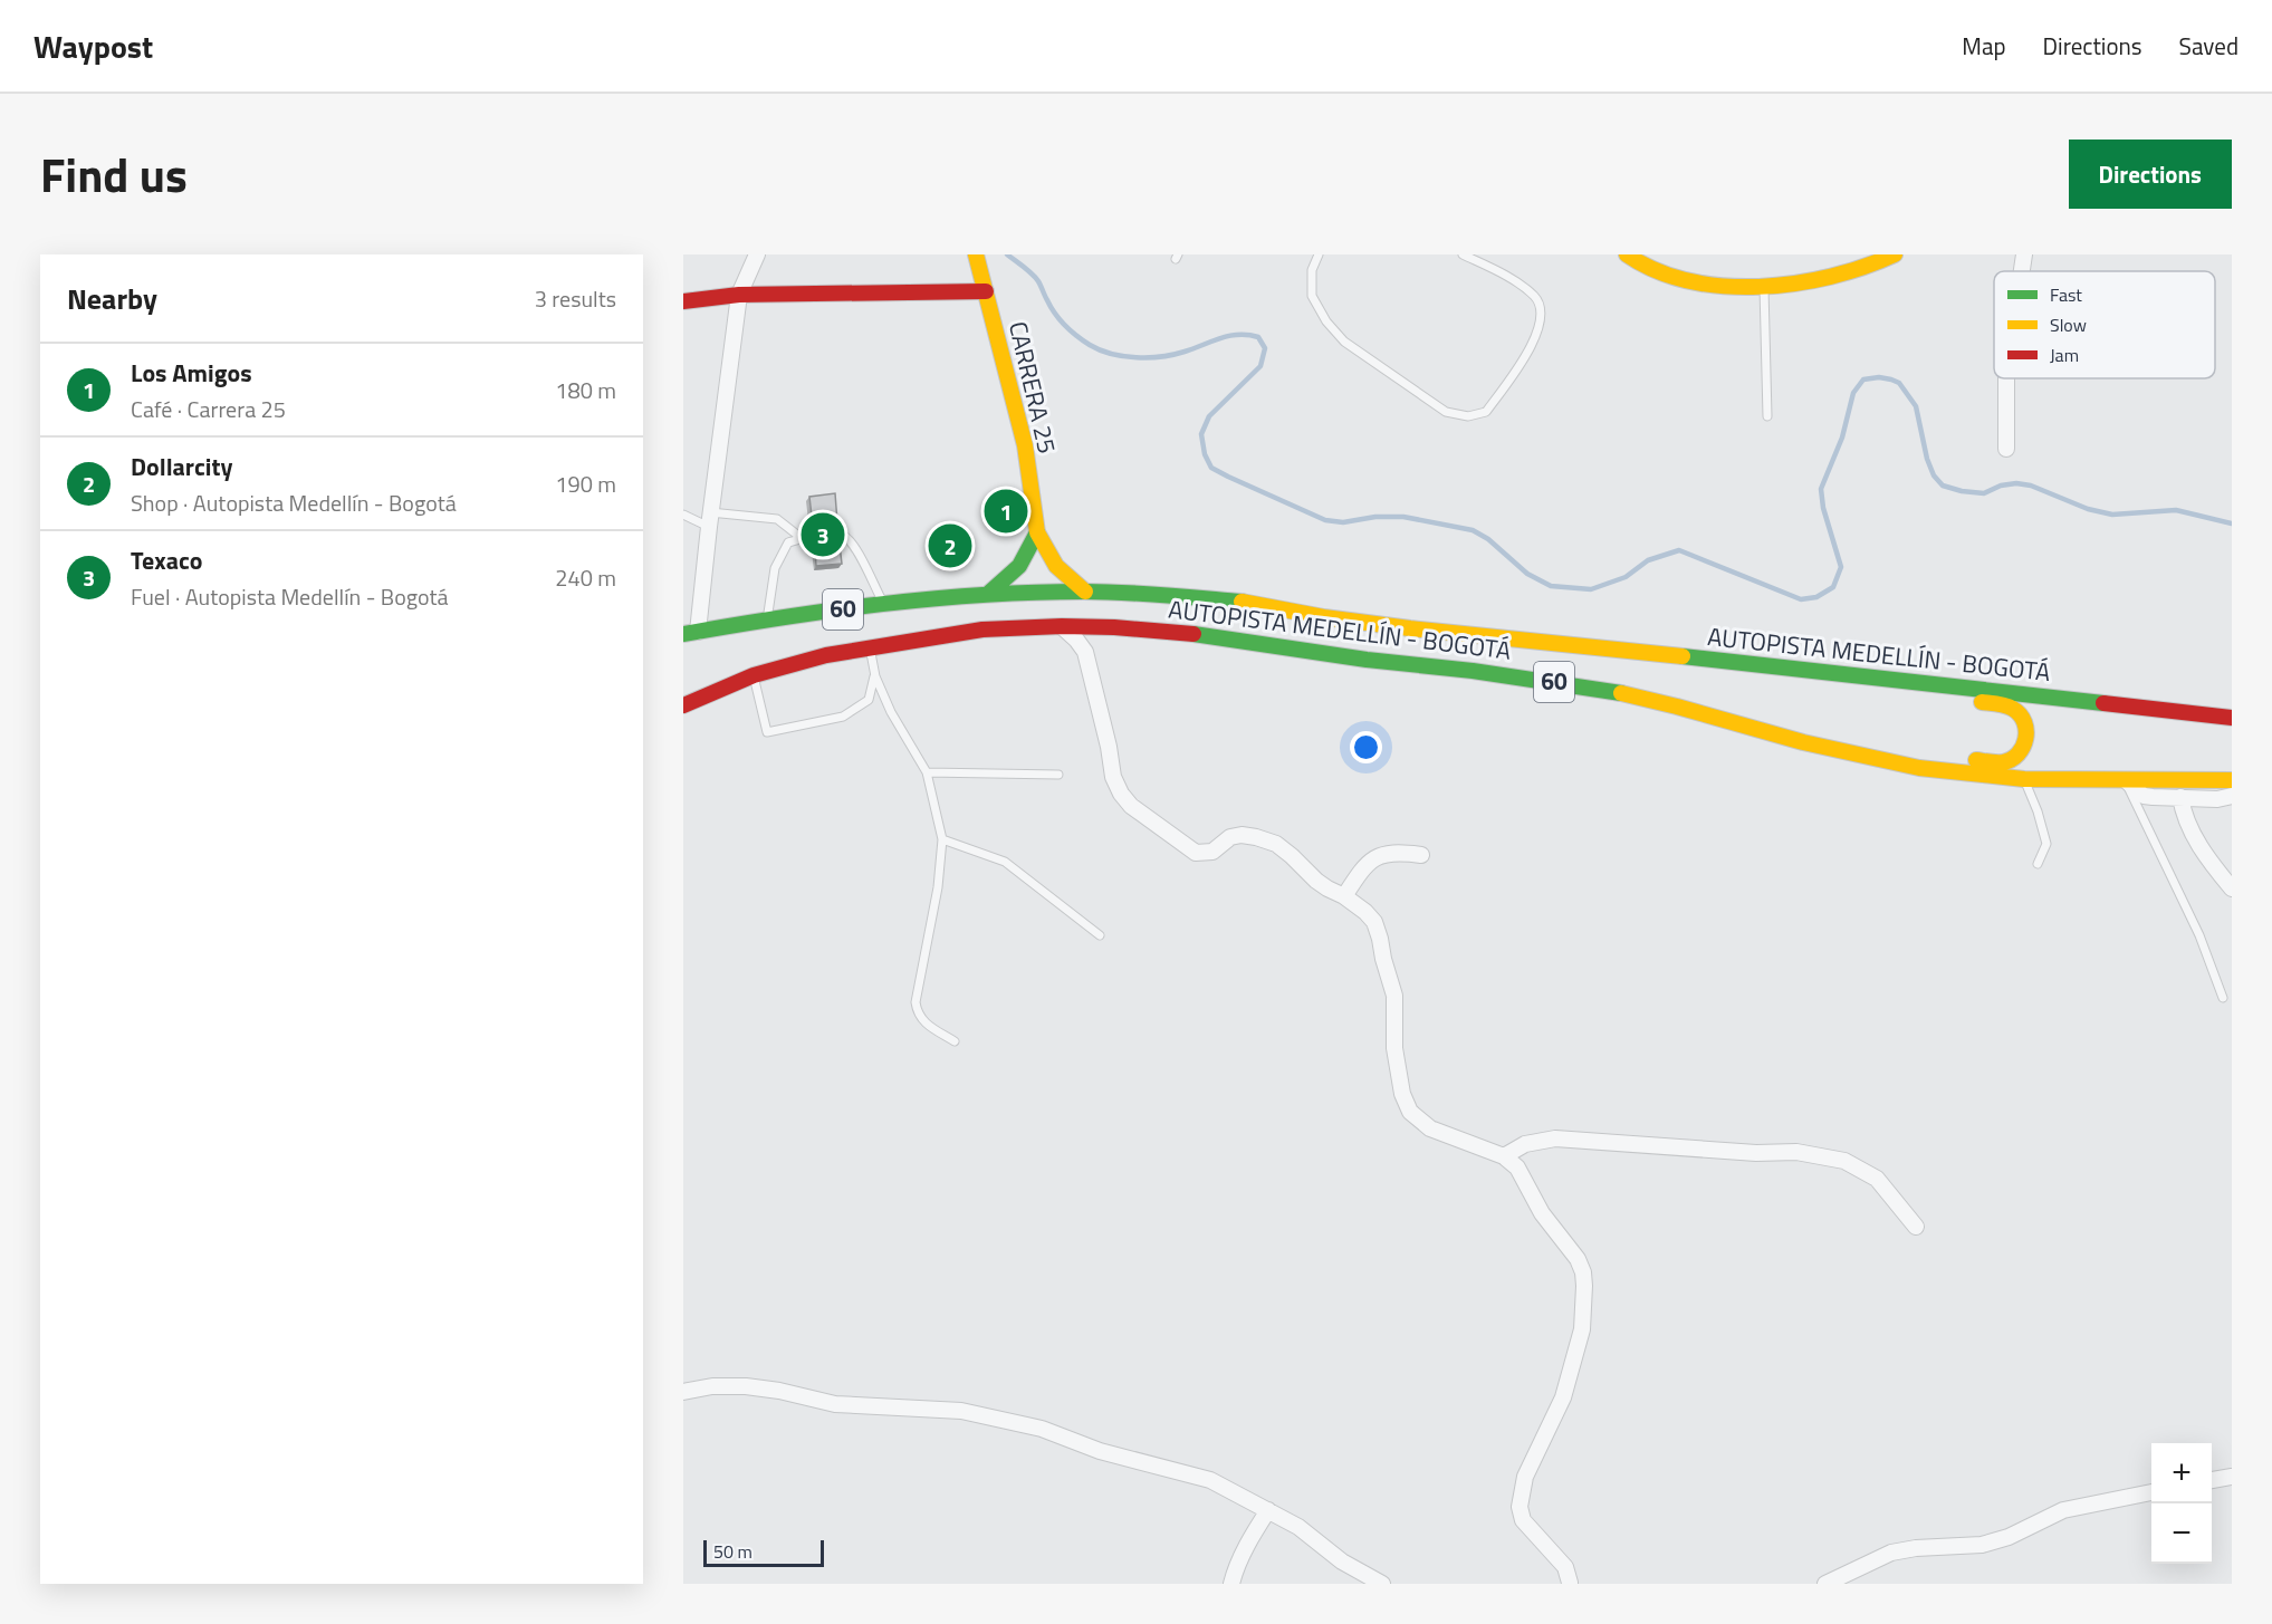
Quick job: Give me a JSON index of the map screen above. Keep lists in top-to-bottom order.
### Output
{
  "streets": {
    "main road": ["CARRERA 25", "60", "AUTOPISTA MEDELLÍN - BOGOTÁ"]
  },
  "crossings": [
    ["CARRERA 25", "AUTOPISTA MEDELLÍN - BOGOTÁ"]
  ],
  "legend": ["Fast", "Slow", "Jam"],
  "scale_bar": "50 m",
  "page": {
    "header": "Waypost",
    "nav": ["Map", "Directions", "Saved"],
    "title": "Find us",
    "buttons": "Directions",
    "heading": ["Nearby", "3 results"],
    "list": [
      {
        "mark": "1",
        "name": "Los Amigos",
        "note": "Café · Carrera 25",
        "value": "180 m"
      },
      {
        "mark": "2",
        "name": "Dollarcity",
        "note": "Shop · Autopista Medellín - Bogotá",
        "value": "190 m"
      },
      {
        "mark": "3",
        "name": "Texaco",
        "note": "Fuel · Autopista Medellín - Bogotá",
        "value": "240 m"
      }
    ],
    "pins": ["1", "3", "2"],
    "map_buttons": ["+", "−"],
    "scale": "50 m"
  }
}
